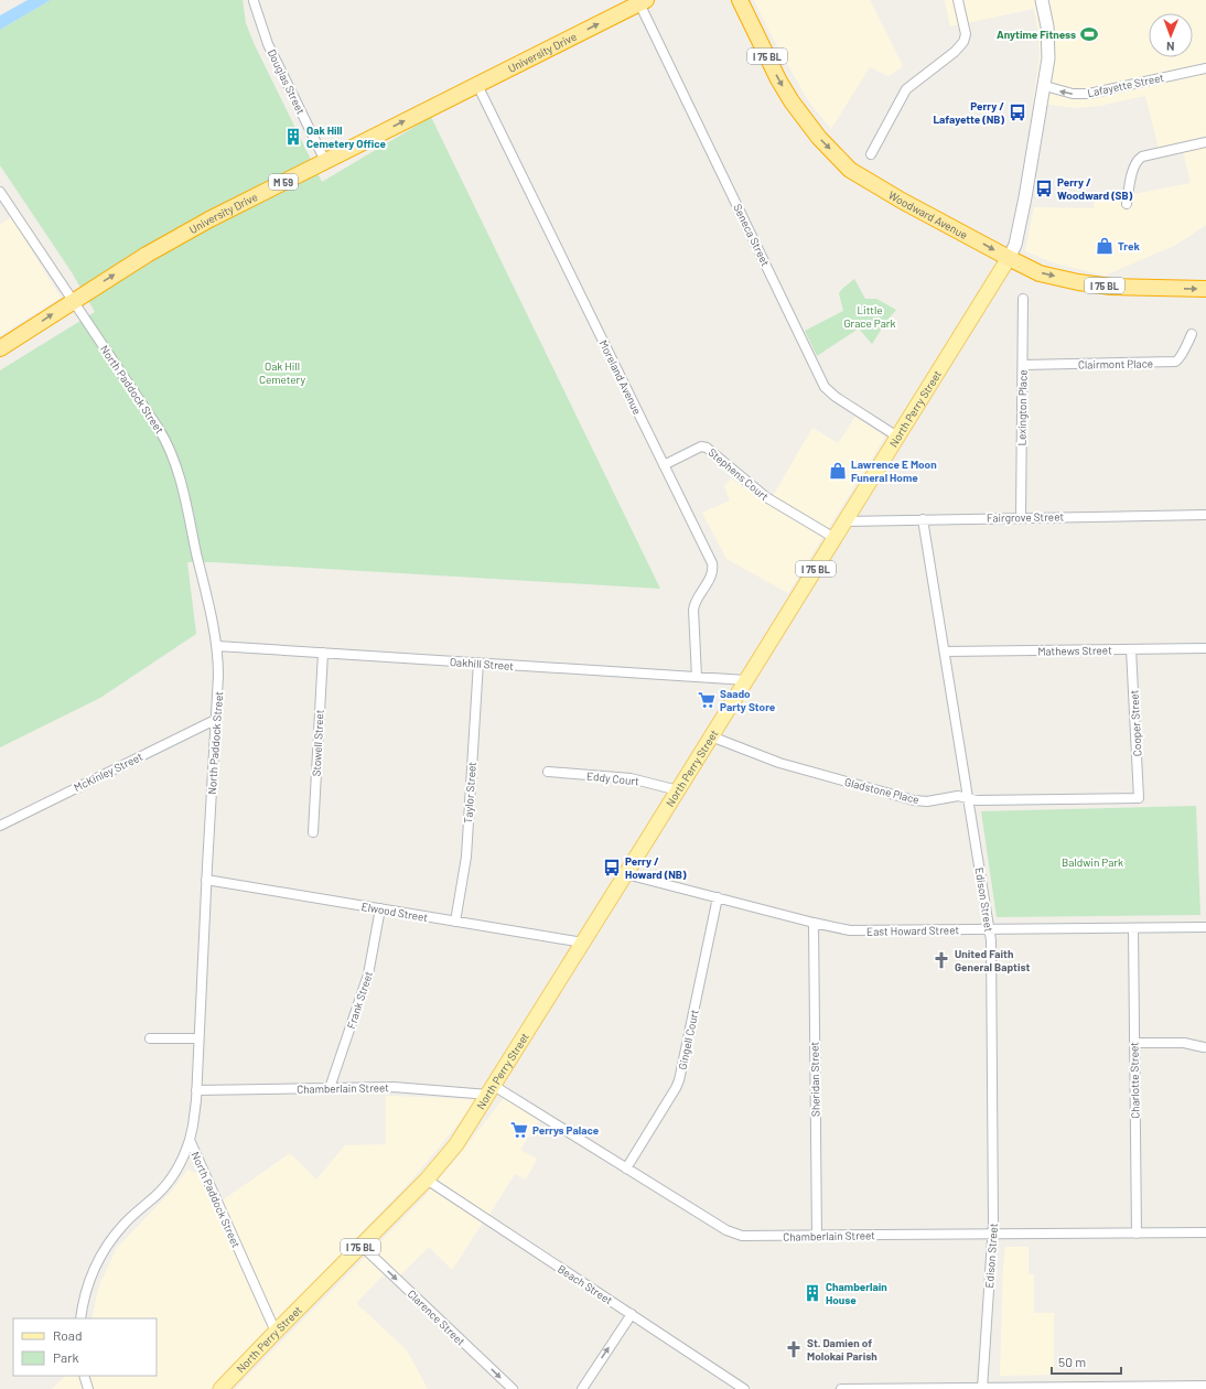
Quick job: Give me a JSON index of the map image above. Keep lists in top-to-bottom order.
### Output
{
  "streets": {
    "highway": [
      "University Drive",
      "I 75 BL",
      "M 59",
      "Woodward Avenue"
    ],
    "main road": ["North Perry Street"],
    "street": [
      "Douglas Street",
      "Lafayette Street",
      "Seneca Street",
      "Clairmont Place",
      "Moreland Avenue",
      "North Paddock Street",
      "Lexington Place",
      "Stephens Court",
      "Fairgrove Street",
      "Mathews Street",
      "Oakhill Street",
      "Cooper Street",
      "Stowell Street",
      "McKinley Street",
      "Eddy Court",
      "Gladstone Place",
      "Taylor Street",
      "Edison Street",
      "Elwood Street",
      "East Howard Street",
      "Frank Street",
      "Gingell Court",
      "Sheridan Street",
      "Charlotte Street",
      "Chamberlain Street",
      "Beach Street",
      "Clarence Street"
    ]
  },
  "crossings": [
    ["University Drive", "Douglas Street"],
    ["University Drive", "Seneca Street"],
    ["University Drive", "Moreland Avenue"],
    ["University Drive", "North Paddock Street"],
    ["Lafayette Street", "North Perry Street"],
    ["Woodward Avenue", "North Perry Street"],
    ["Seneca Street", "North Perry Street"],
    ["Clairmont Place", "Lexington Place"],
    ["Moreland Avenue", "Stephens Court"],
    ["Moreland Avenue", "Oakhill Street"],
    ["North Paddock Street", "North Perry Street"],
    ["North Paddock Street", "Oakhill Street"],
    ["North Paddock Street", "McKinley Street"],
    ["North Paddock Street", "Elwood Street"],
    ["North Paddock Street", "Chamberlain Street"],
    ["North Perry Street", "Stephens Court"],
    ["North Perry Street", "Fairgrove Street"],
    ["North Perry Street", "Oakhill Street"],
    ["North Perry Street", "Eddy Court"],
    ["North Perry Street", "Gladstone Place"],
    ["North Perry Street", "Elwood Street"],
    ["North Perry Street", "East Howard Street"],
    ["North Perry Street", "Chamberlain Street"],
    ["North Perry Street", "Beach Street"],
    ["North Perry Street", "Clarence Street"],
    ["Lexington Place", "Fairgrove Street"],
    ["Fairgrove Street", "Edison Street"],
    ["Mathews Street", "Cooper Street"],
    ["Mathews Street", "Edison Street"],
    ["Oakhill Street", "Stowell Street"],
    ["Oakhill Street", "Taylor Street"],
    ["Cooper Street", "Gladstone Place"],
    ["Gladstone Place", "Edison Street"],
    ["Taylor Street", "Elwood Street"],
    ["Edison Street", "East Howard Street"],
    ["Edison Street", "Chamberlain Street"],
    ["Elwood Street", "Frank Street"],
    ["East Howard Street", "Gingell Court"],
    ["East Howard Street", "Sheridan Street"],
    ["East Howard Street", "Charlotte Street"],
    ["Frank Street", "Chamberlain Street"],
    ["Gingell Court", "Chamberlain Street"],
    ["Sheridan Street", "Chamberlain Street"],
    ["Charlotte Street", "Chamberlain Street"]
  ],
  "one_way": [
    "University Drive",
    "Lafayette Street",
    "Woodward Avenue",
    "Clarence Street"
  ],
  "parks": ["Little Grace Park", "Oak Hill Cemetery", "Baldwin Park"],
  "places": {
    "sports": ["Anytime Fitness"],
    "bus stop": ["Perry / Lafayette (NB)", "Perry / Woodward (SB)", "Perry / Howard (NB)"],
    "building": ["Oak Hill Cemetery Office", "Chamberlain House"],
    "shop": ["Trek", "Lawrence E Moon Funeral Home"],
    "supermarket": ["Saado Party Store", "Perrys Palace"],
    "church": ["United Faith General Baptist", "St. Damien of Molokai Parish"]
  },
  "legend": ["Road", "Park"],
  "scale_bar": "50 m",
  "north": "bottom"
}
